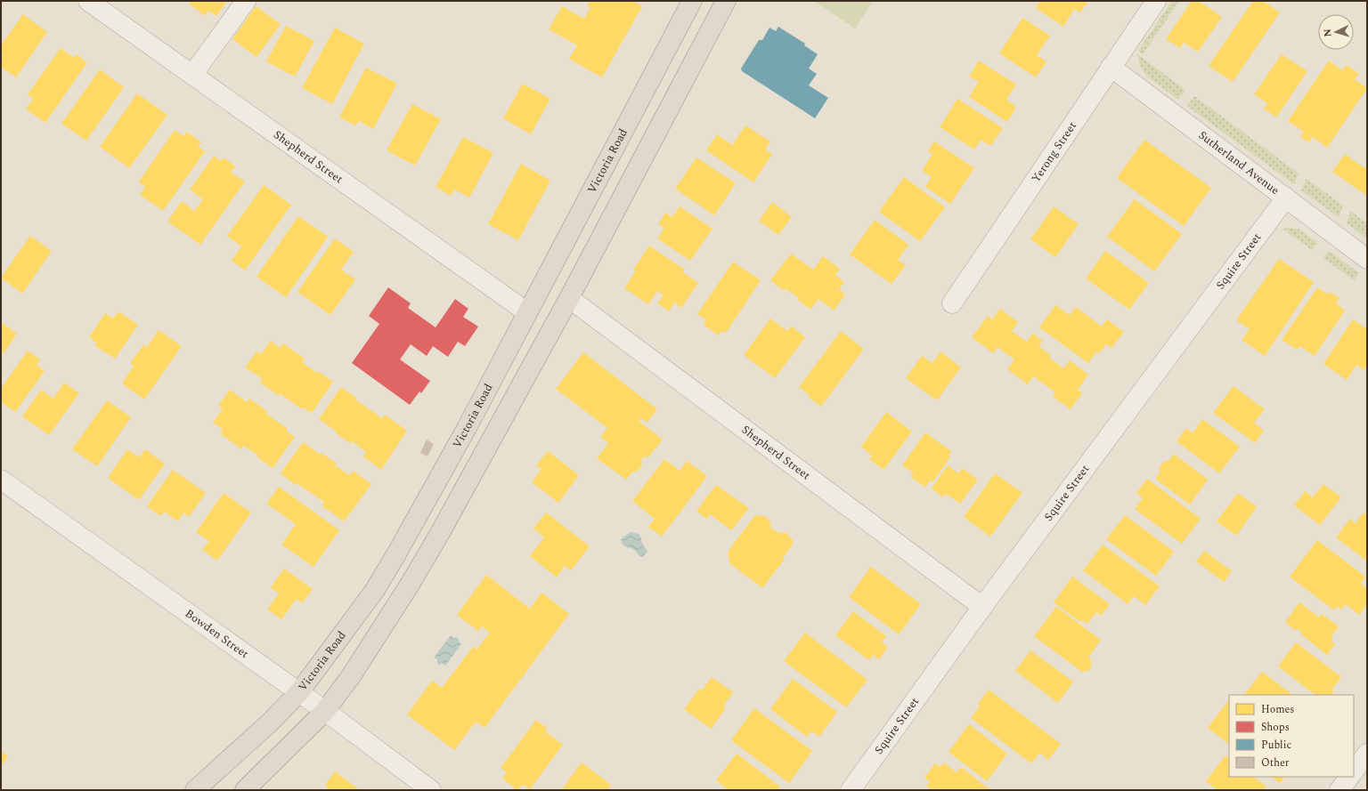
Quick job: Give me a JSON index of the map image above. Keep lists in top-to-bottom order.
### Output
{
  "streets": {
    "highway": ["Victoria Road"],
    "street": [
      "Yerong Street",
      "Shepherd Street",
      "Sutherland Avenue",
      "Squire Street",
      "Bowden Street"
    ]
  },
  "crossings": [
    ["Yerong Street", "Sutherland Avenue"],
    ["Shepherd Street", "Victoria Road"],
    ["Shepherd Street", "Squire Street"],
    ["Victoria Road", "Bowden Street"],
    ["Sutherland Avenue", "Squire Street"]
  ],
  "legend": [
    "Homes",
    "Shops",
    "Public",
    "Other"
  ],
  "north": "left"
}
